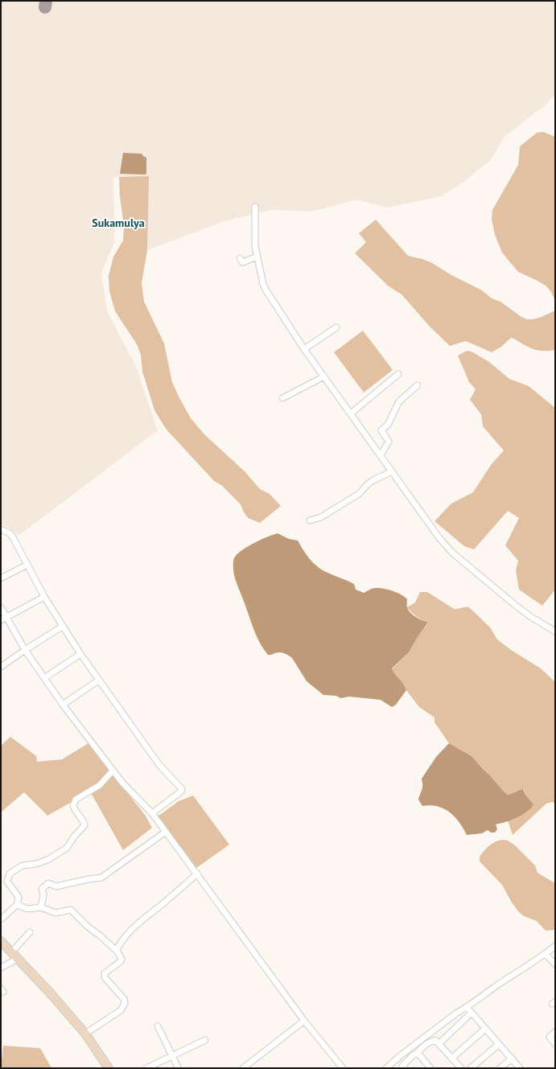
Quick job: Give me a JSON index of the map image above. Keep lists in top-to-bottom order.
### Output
{
  "districts": ["Sukamulya"]
}
